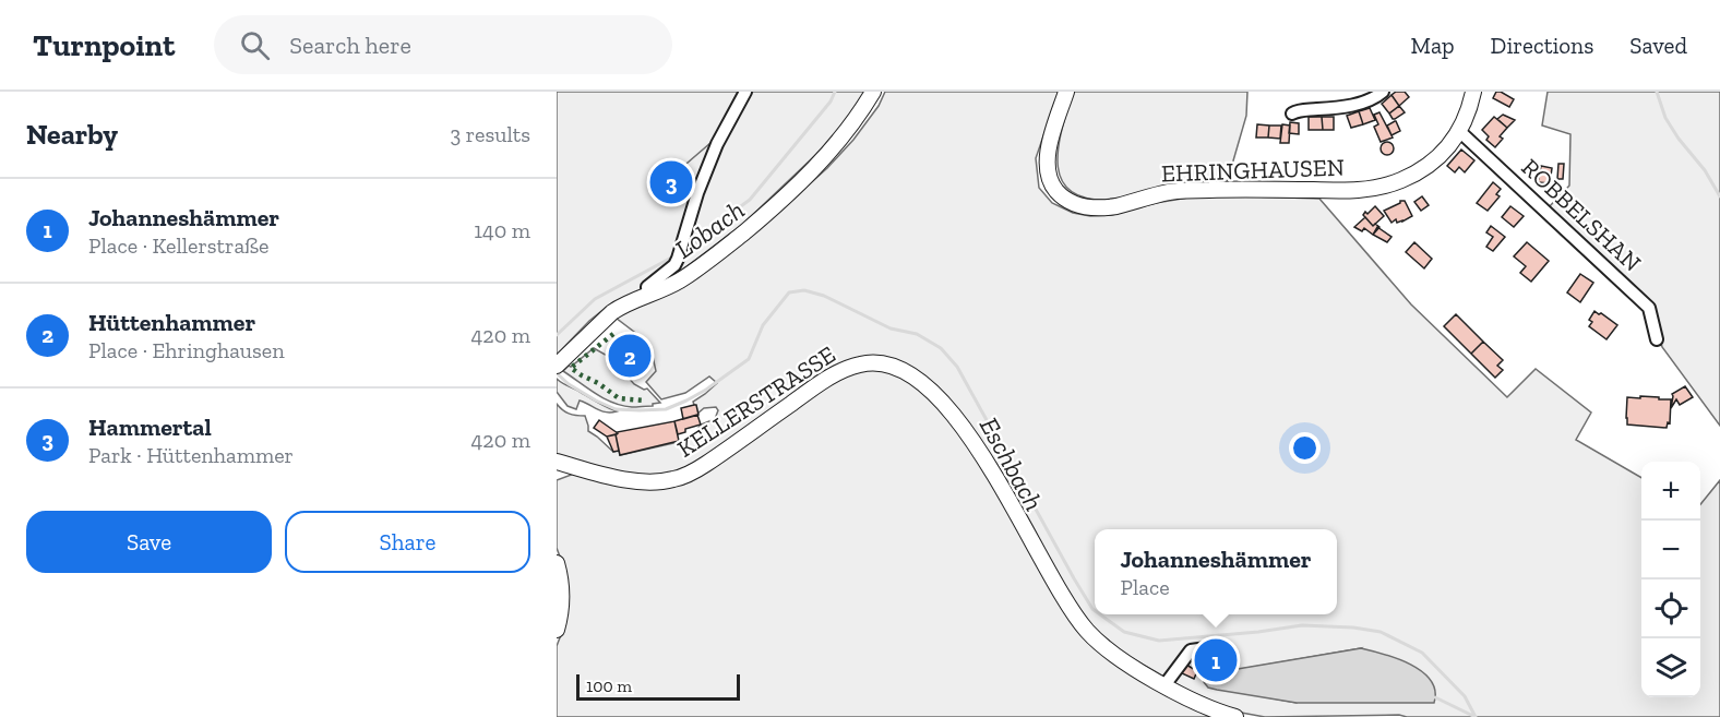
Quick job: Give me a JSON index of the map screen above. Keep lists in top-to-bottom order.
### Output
{
  "streets": {
    "main road": ["EHRINGHAUSEN", "KELLERSTRASSE"],
    "street": ["ROBBELSHAN"]
  },
  "crossings": [
    ["EHRINGHAUSEN", "ROBBELSHAN"]
  ],
  "water": ["Lobach", "Eschbach"],
  "scale_bar": "100 m",
  "page": {
    "header": "Turnpoint",
    "search": "Search here",
    "nav": ["Map", "Directions", "Saved"],
    "heading": ["Nearby", "3 results"],
    "pins": ["3", "2", "1"],
    "list": [
      {
        "mark": "1",
        "name": "Johanneshämmer",
        "note": "Place · Kellerstraße",
        "value": "140 m"
      },
      {
        "mark": "2",
        "name": "Hüttenhammer",
        "note": "Place · Ehringhausen",
        "value": "420 m"
      },
      {
        "mark": "3",
        "name": "Hammertal",
        "note": "Park · Hüttenhammer",
        "value": "420 m"
      }
    ],
    "map_buttons": ["+", "−"],
    "buttons": ["Save", "Share"],
    "popup": ["Johanneshämmer", "Place"],
    "scale": "100 m"
  }
}
